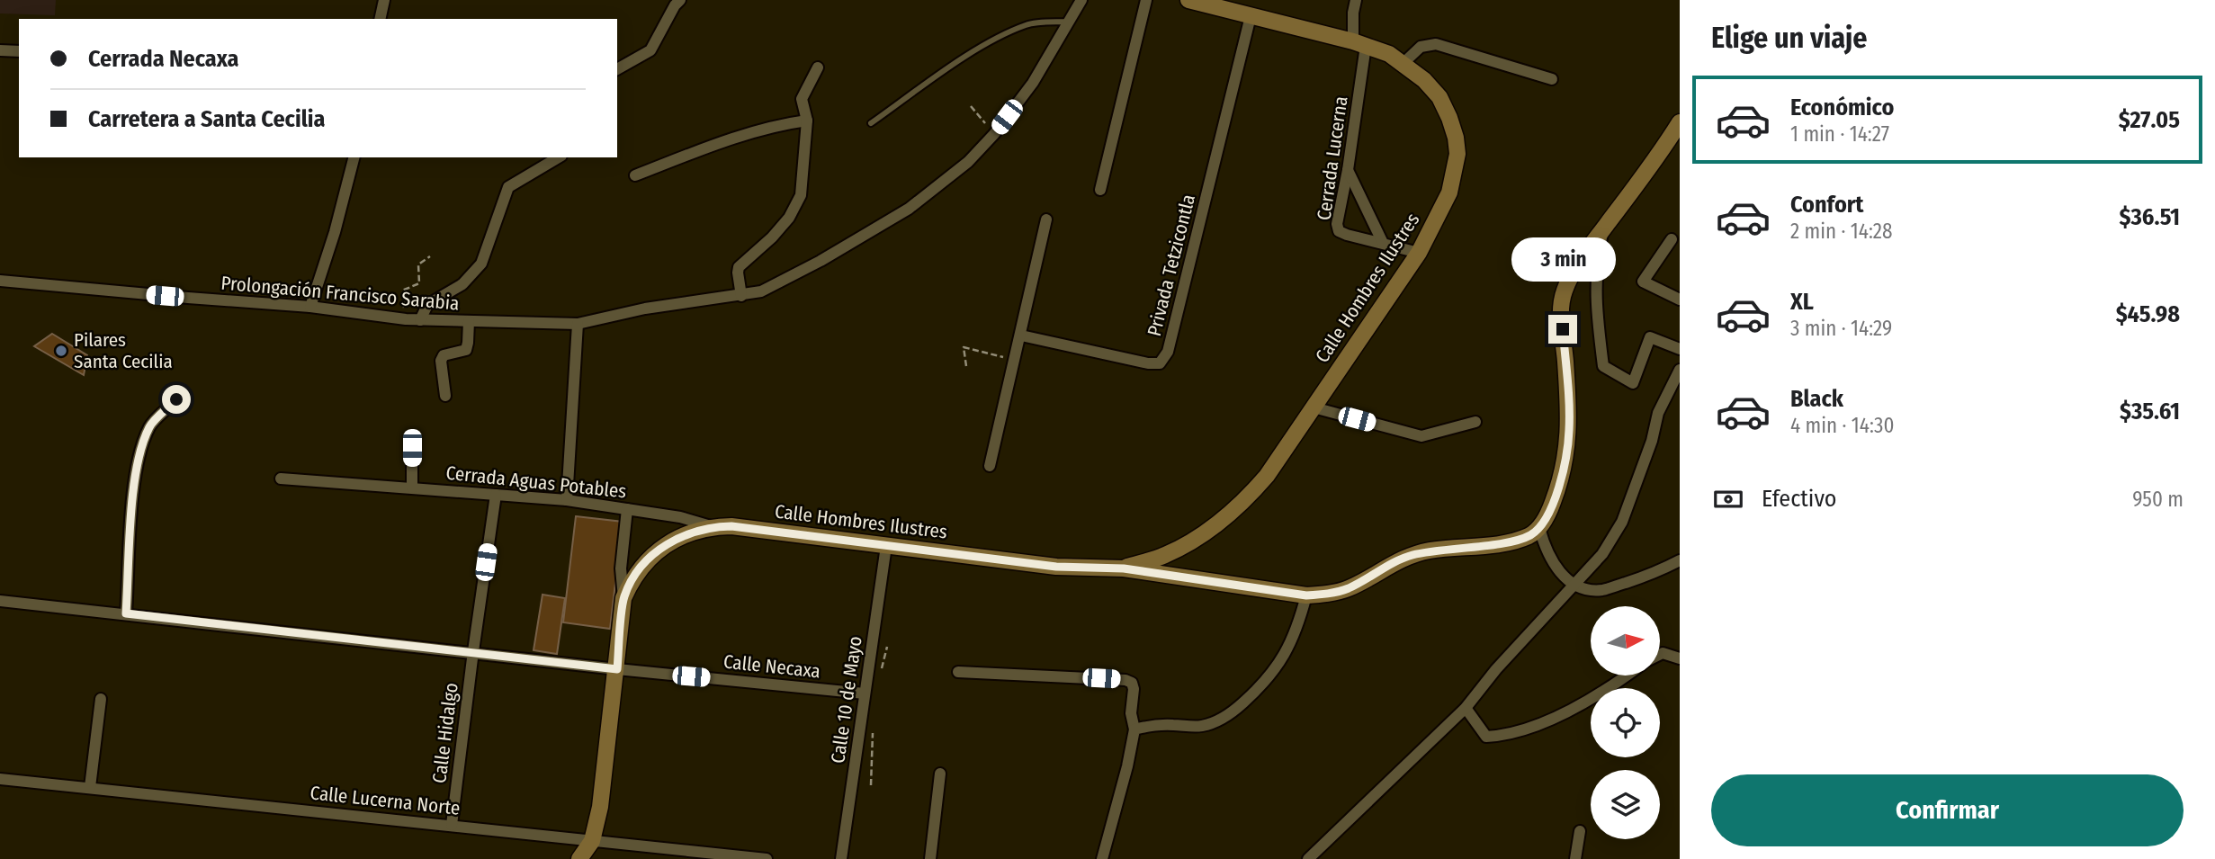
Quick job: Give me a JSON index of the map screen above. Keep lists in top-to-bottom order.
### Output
{
  "streets": {
    "main road": ["Calle Hombres Ilustres"],
    "street": [
      "Cerrada Lucerna",
      "Privada Tetzicontla",
      "Prolongación Francisco Sarabia",
      "Cerrada Aguas Potables",
      "Calle Necaxa",
      "Calle 10 de Mayo",
      "Calle Hidalgo",
      "Calle Lucerna Norte"
    ]
  },
  "crossings": [
    ["Cerrada Lucerna", "Calle Hombres Ilustres"],
    ["Privada Tetzicontla", "Calle Hombres Ilustres"],
    ["Calle Hombres Ilustres", "Cerrada Aguas Potables"],
    ["Calle Hombres Ilustres", "Calle Necaxa"],
    ["Calle Hombres Ilustres", "Calle 10 de Mayo"],
    ["Calle Hombres Ilustres", "Calle Lucerna Norte"],
    ["Cerrada Aguas Potables", "Calle Hidalgo"],
    ["Calle Necaxa", "Calle 10 de Mayo"],
    ["Calle Necaxa", "Calle Hidalgo"],
    ["Calle Hidalgo", "Calle Lucerna Norte"]
  ],
  "places": ["Pilares Santa Cecilia"],
  "north": "right",
  "page": {
    "heading": "Elige un viaje",
    "banner": ["Cerrada Necaxa", "Carretera a Santa Cecilia"],
    "list": [
      {
        "name": "Económico",
        "note": "1 min · 14:27",
        "value": "$27.05"
      },
      {
        "name": "Confort",
        "note": "2 min · 14:28",
        "value": "$36.51"
      },
      {
        "name": "XL",
        "note": "3 min · 14:29",
        "value": "$45.98"
      },
      {
        "name": "Black",
        "note": "4 min · 14:30",
        "value": "$35.61"
      }
    ],
    "bubble": "3 min",
    "pay": ["Efectivo", "950 m"],
    "buttons": "Confirmar"
  }
}
